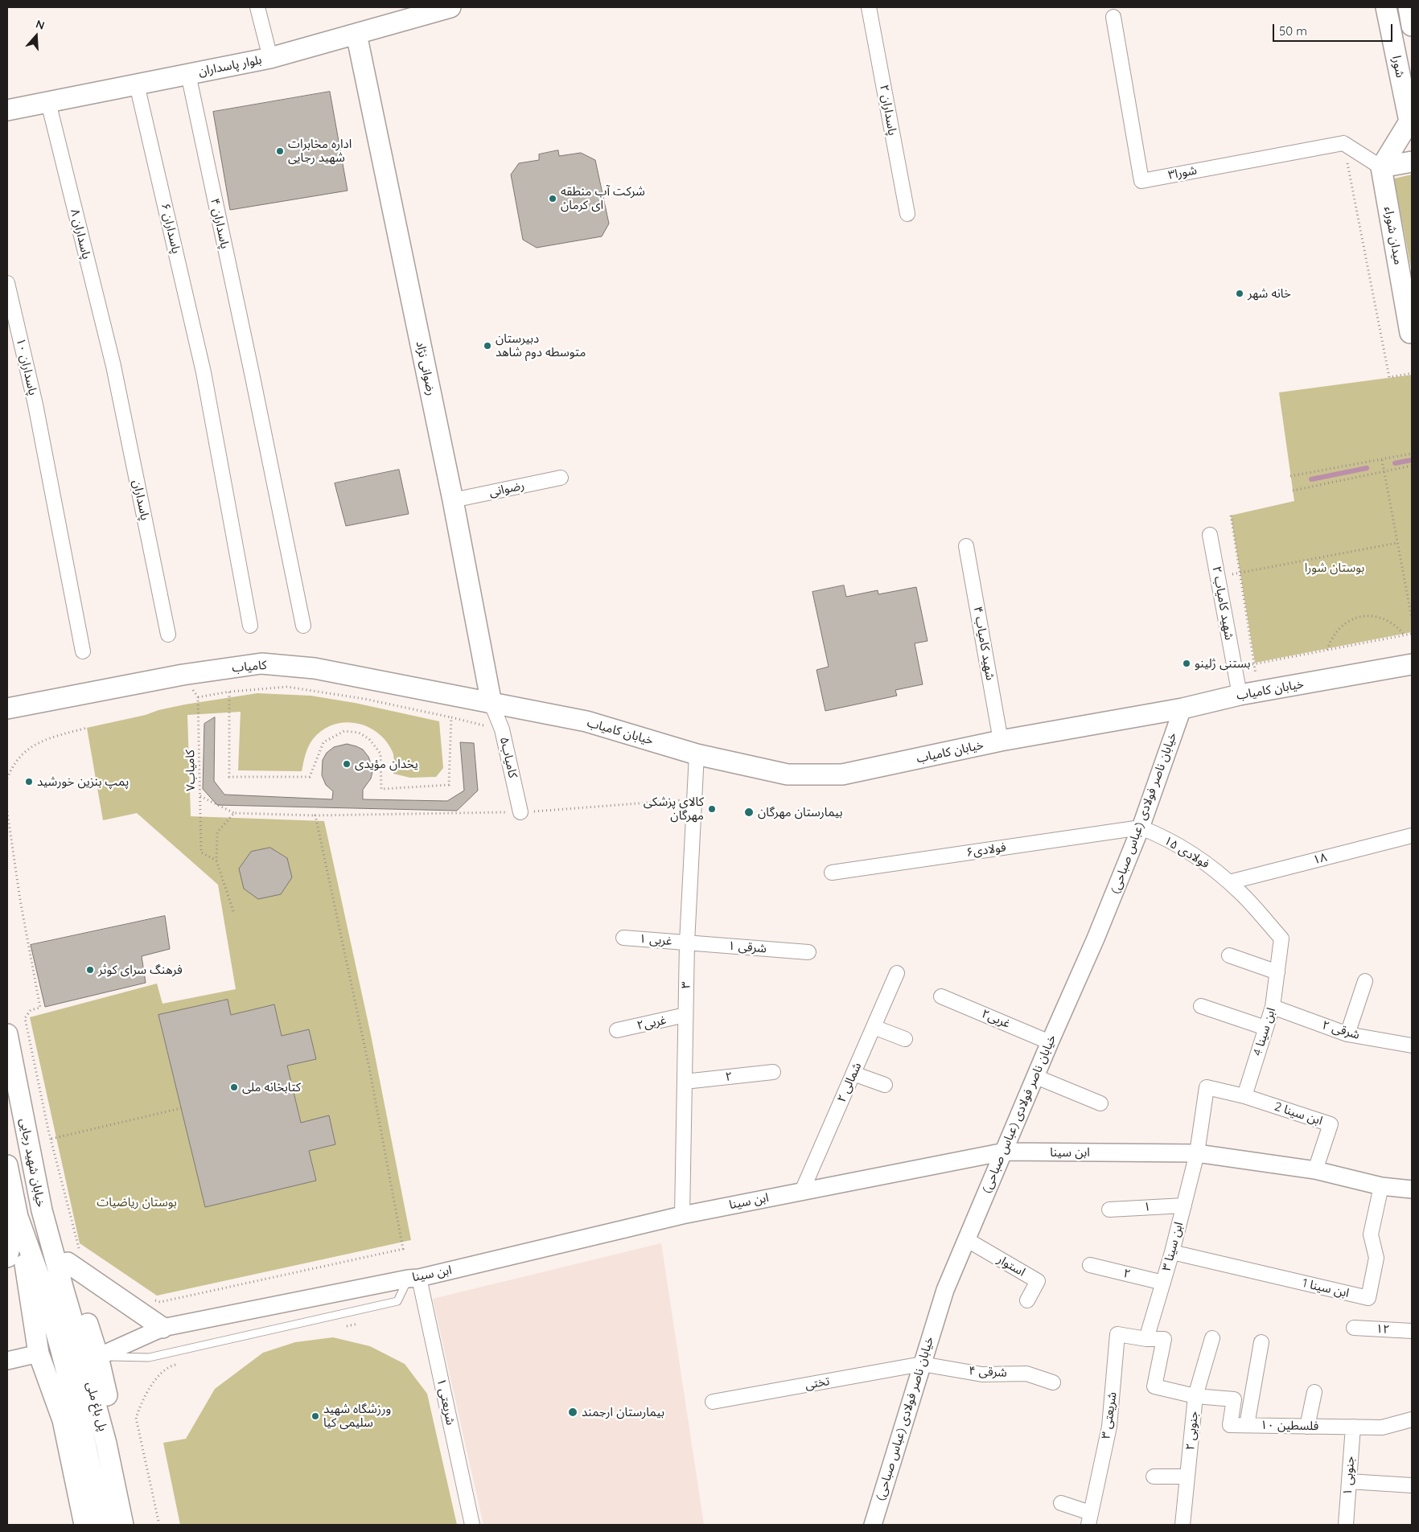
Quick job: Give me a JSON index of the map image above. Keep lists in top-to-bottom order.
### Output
{
  "streets": {
    "main road": [
      "بلوار پاسداران",
      "شورا",
      "میدان شوراء",
      "رضوانی نژاد",
      "کامیاب",
      "خیابان کامیاب",
      "خیابان شهید رجایی",
      "پل باغ ملی"
    ],
    "street": [
      "پاسداران ۲",
      "شورا۳",
      "پاسداران ۴",
      "پاسداران ۶",
      "پاسداران ۸",
      "پاسداران ۱۰",
      "رضوانی",
      "پاسداران",
      "شهید کامیاب ۲",
      "شهید کامیاب ۴",
      "کامیاب۵",
      "خیابان ناصر فولادی (عباس صباحی)",
      "فولادی۶",
      "فولادی ۱۵",
      "۱۸",
      "۱ غربی",
      "۱ شرقی",
      "۳",
      "غربی۲",
      "۲ شرقی",
      "ابن سینا 4",
      "۲",
      "۲ شمالی",
      "ابن سینا 2",
      "ابن سینا",
      "۱",
      "ابن سینا ۳",
      "استوار",
      "ابن سینا 1",
      "۱۲",
      "۴ شرقی",
      "تختی",
      "شریعتی ۱",
      "شریعتی ۳",
      "فلسطین ۱۰",
      "۲ جنوبی",
      "۱ جنوبی"
    ],
    "path": ["کامیاب۷"]
  },
  "crossings": [
    ["بلوار پاسداران", "پاسداران ۴"],
    ["بلوار پاسداران", "پاسداران ۶"],
    ["بلوار پاسداران", "پاسداران ۸"],
    ["بلوار پاسداران", "رضوانی نژاد"],
    ["شورا", "میدان شوراء"],
    ["پاسداران ۸", "پاسداران"],
    ["رضوانی نژاد", "رضوانی"],
    ["رضوانی نژاد", "کامیاب"],
    ["رضوانی نژاد", "خیابان کامیاب"],
    ["رضوانی نژاد", "کامیاب۵"],
    ["شهید کامیاب ۲", "خیابان کامیاب"],
    ["شهید کامیاب ۴", "خیابان کامیاب"],
    ["کامیاب", "خیابان کامیاب"],
    ["کامیاب", "کامیاب۵"],
    ["خیابان کامیاب", "کامیاب۵"],
    ["خیابان کامیاب", "خیابان ناصر فولادی (عباس صباحی)"],
    ["خیابان کامیاب", "۳"],
    ["خیابان ناصر فولادی (عباس صباحی)", "فولادی۶"],
    ["خیابان ناصر فولادی (عباس صباحی)", "فولادی ۱۵"],
    ["خیابان ناصر فولادی (عباس صباحی)", "غربی۲"],
    ["خیابان ناصر فولادی (عباس صباحی)", "ابن سینا"],
    ["خیابان ناصر فولادی (عباس صباحی)", "استوار"],
    ["خیابان ناصر فولادی (عباس صباحی)", "۴ شرقی"],
    ["خیابان ناصر فولادی (عباس صباحی)", "تختی"],
    ["فولادی۶", "فولادی ۱۵"],
    ["فولادی ۱۵", "۱۸"],
    ["فولادی ۱۵", "ابن سینا 4"],
    ["۱۸", "ابن سینا 4"],
    ["۱ غربی", "۱ شرقی"],
    ["۱ غربی", "۳"],
    ["۱ شرقی", "۳"],
    ["۳", "غربی۲"],
    ["۳", "۲"],
    ["۳", "ابن سینا"],
    ["۲ شرقی", "ابن سینا 4"],
    ["ابن سینا 4", "ابن سینا 2"],
    ["۲", "ابن سینا ۳"],
    ["۲ شمالی", "ابن سینا"],
    ["ابن سینا 2", "ابن سینا"],
    ["ابن سینا", "ابن سینا ۳"],
    ["ابن سینا", "ابن سینا 1"],
    ["ابن سینا", "شریعتی ۱"],
    ["خیابان شهید رجایی", "پل باغ ملی"],
    ["۱", "ابن سینا ۳"],
    ["ابن سینا ۳", "ابن سینا 1"],
    ["ابن سینا ۳", "شریعتی ۳"],
    ["ابن سینا ۳", "۲ جنوبی"],
    ["۴ شرقی", "تختی"],
    ["شریعتی ۳", "۲ جنوبی"],
    ["فلسطین ۱۰", "۲ جنوبی"],
    ["فلسطین ۱۰", "۱ جنوبی"]
  ],
  "parks": ["بوستان شورا", "بوستان ریاضیات"],
  "places": [
    "اداره مخابرات شهید رجایی",
    "شرکت آب منطقه ای کرمان",
    "خانه شهر",
    "دبیرستان متوسطه دوم شاهد",
    "بستنی ژلینو",
    "یخدان مؤیدی",
    "پمپ بنزین خورشید",
    "کالای پزشکی مهرگان",
    "بیمارستان مهرگان",
    "فرهنگ سرای کوثر",
    "کتابخانه ملی",
    "بیمارستان ارجمند",
    "ورزشگاه شهید سلیمی کیا"
  ],
  "scale_bar": "50 m",
  "north": "top"
}
